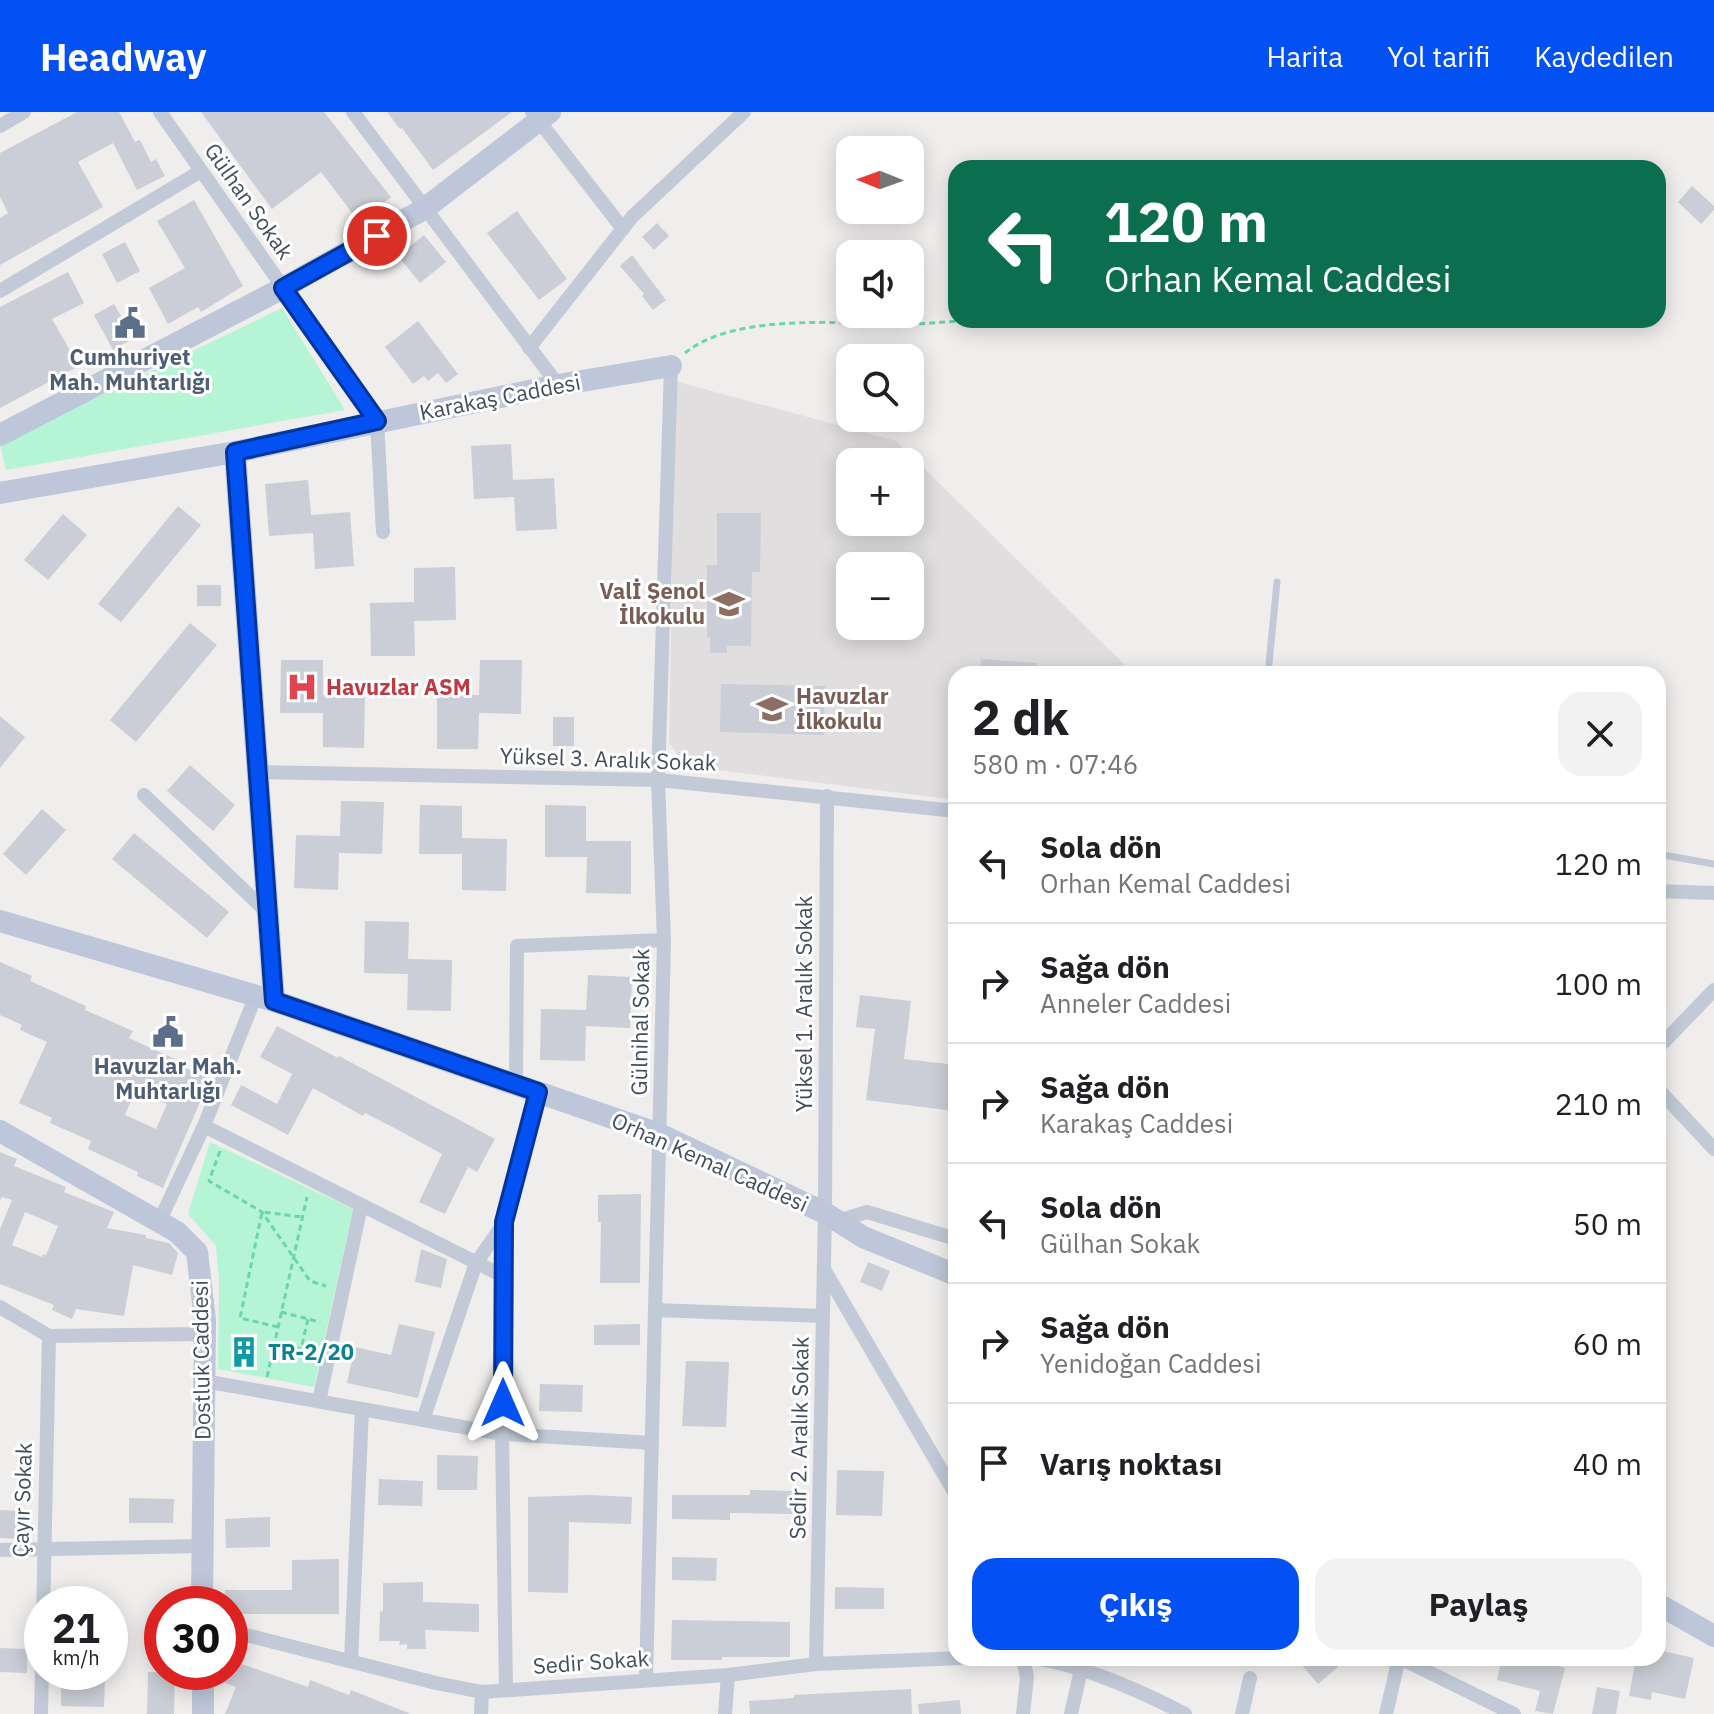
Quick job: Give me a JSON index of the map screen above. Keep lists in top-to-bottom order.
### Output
{
  "streets": {
    "street": [
      "Gülhan Sokak",
      "Karakaş Caddesi",
      "Yüksel 3. Aralık Sokak",
      "Yüksel 1. Aralık Sokak",
      "Gülnihal Sokak",
      "Orhan Kemal Caddesi",
      "Dostluk Caddesi",
      "Sedir 2. Aralık Sokak",
      "Çayır Sokak",
      "Sedir Sokak"
    ]
  },
  "crossings": [
    ["Gülhan Sokak", "Karakaş Caddesi"],
    ["Karakaş Caddesi", "Gülnihal Sokak"],
    ["Yüksel 3. Aralık Sokak", "Yüksel 1. Aralık Sokak"],
    ["Yüksel 3. Aralık Sokak", "Gülnihal Sokak"],
    ["Yüksel 1. Aralık Sokak", "Orhan Kemal Caddesi"],
    ["Yüksel 1. Aralık Sokak", "Sedir 2. Aralık Sokak"],
    ["Gülnihal Sokak", "Orhan Kemal Caddesi"],
    ["Gülnihal Sokak", "Sedir Sokak"],
    ["Orhan Kemal Caddesi", "Sedir 2. Aralık Sokak"],
    ["Sedir 2. Aralık Sokak", "Sedir Sokak"]
  ],
  "places": {
    "public building": ["Cumhuriyet Mah. Muhtarlığı", "Havuzlar Mah. Muhtarlığı"],
    "school or university": ["Valİ Şenol İlkokulu", "Havuzlar İlkokulu"],
    "hospital": ["Havuzlar ASM"],
    "building": ["TR-2/20"]
  },
  "north": "left",
  "page": {
    "header": "Headway",
    "nav": ["Harita", "Yol tarifi", "Kaydedilen"],
    "map_buttons": ["+", "−"],
    "turn": ["120 m", "Orhan Kemal Caddesi"],
    "heading": ["2 dk", "580 m · 07:46"],
    "list": [
      {
        "name": "Sola dön",
        "note": "Orhan Kemal Caddesi",
        "value": "120 m"
      },
      {
        "name": "Sağa dön",
        "note": "Anneler Caddesi",
        "value": "100 m"
      },
      {
        "name": "Sağa dön",
        "note": "Karakaş Caddesi",
        "value": "210 m"
      },
      {
        "name": "Sola dön",
        "note": "Gülhan Sokak",
        "value": "50 m"
      },
      {
        "name": "Sağa dön",
        "note": "Yenidoğan Caddesi",
        "value": "60 m"
      },
      {
        "name": "Varış noktası",
        "value": "40 m"
      }
    ],
    "buttons": ["Çıkış", "Paylaş"],
    "speed": "21 km/h",
    "limit": "30"
  }
}
